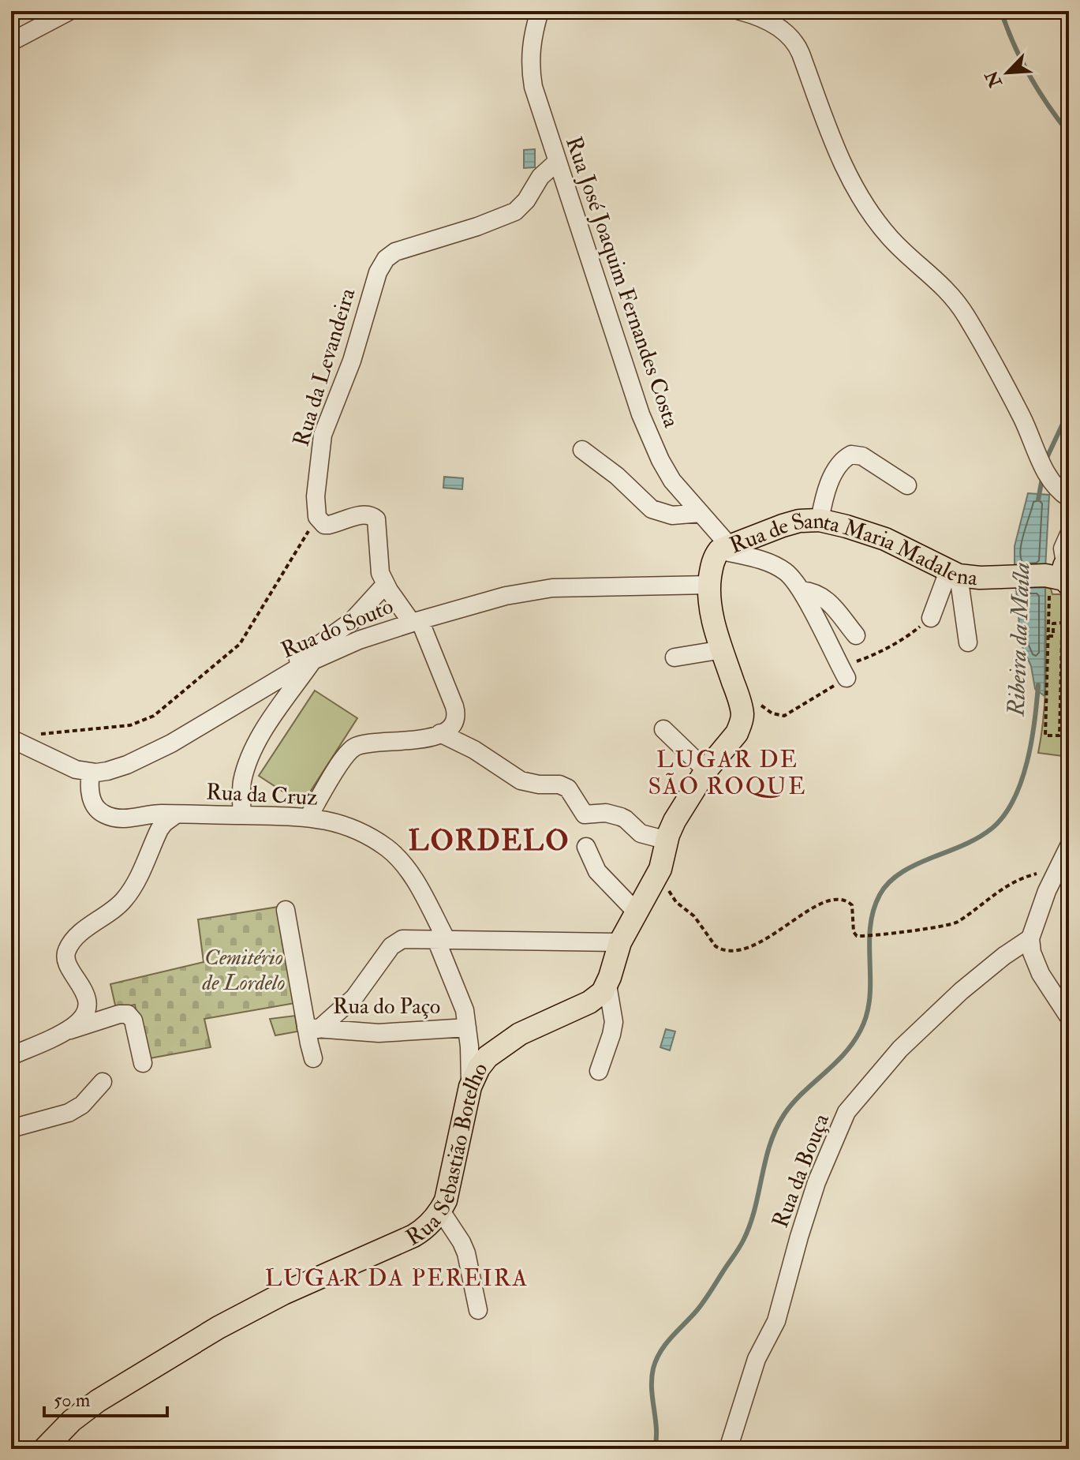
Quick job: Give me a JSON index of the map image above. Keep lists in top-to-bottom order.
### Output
{
  "streets": {
    "main road": ["Rua de Santa Maria Madalena", "Rua Sebastião Botelho"],
    "street": [
      "Rua José Joaquim Fernandes Costa",
      "Rua da Levandeira",
      "Rua do Souto",
      "Rua da Cruz",
      "Rua do Paço",
      "Rua da Bouça"
    ]
  },
  "crossings": [
    ["Rua José Joaquim Fernandes Costa", "Rua da Levandeira"],
    ["Rua José Joaquim Fernandes Costa", "Rua de Santa Maria Madalena"],
    ["Rua de Santa Maria Madalena", "Rua do Souto"],
    ["Rua do Souto", "Rua da Cruz"],
    ["Rua da Cruz", "Rua do Paço"],
    ["Rua da Cruz", "Rua Sebastião Botelho"]
  ],
  "districts": ["LUGAR DE SÃO ROQUE", "LORDELO", "LUGAR DA PEREIRA"],
  "water": ["Ribeira da Maíla"],
  "parks": ["Cemitério de Lordelo"],
  "scale_bar": "50 m",
  "north": "bottom left"
}
